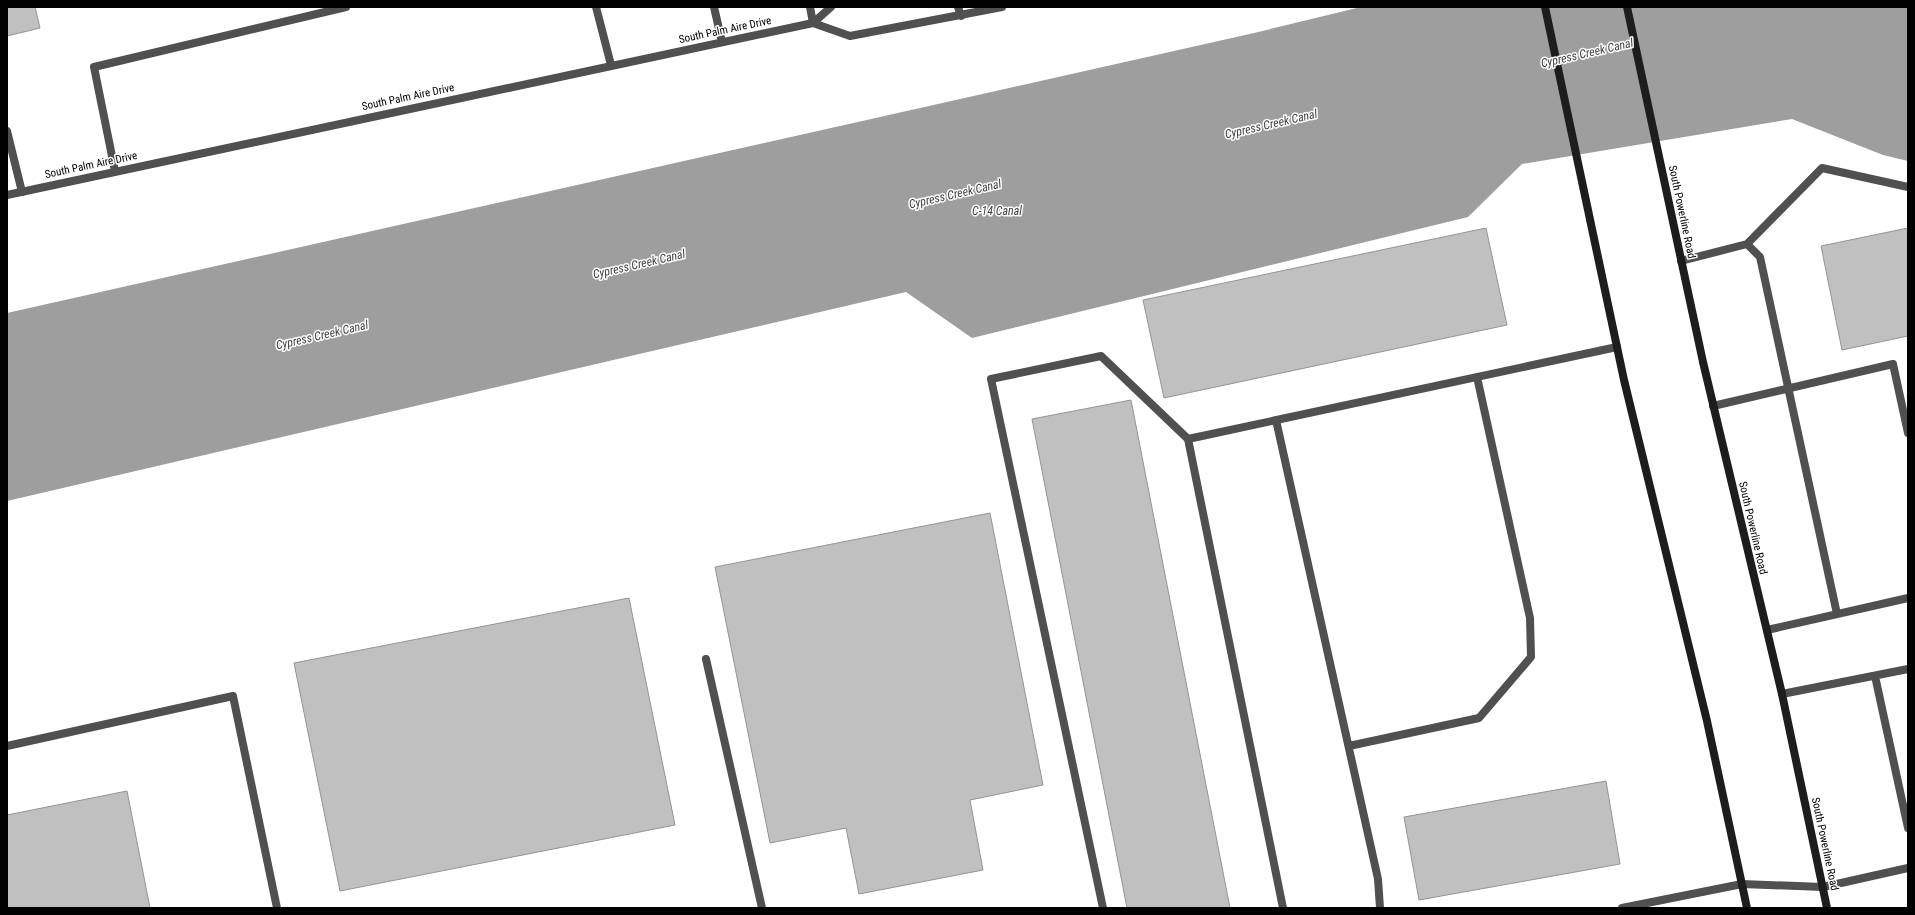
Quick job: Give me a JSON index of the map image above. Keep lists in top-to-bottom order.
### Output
{
  "streets": {
    "main road": ["South Powerline Road"],
    "street": ["South Palm Aire Drive"]
  },
  "water": ["Cypress Creek Canal", "C-14 Canal"]
}
